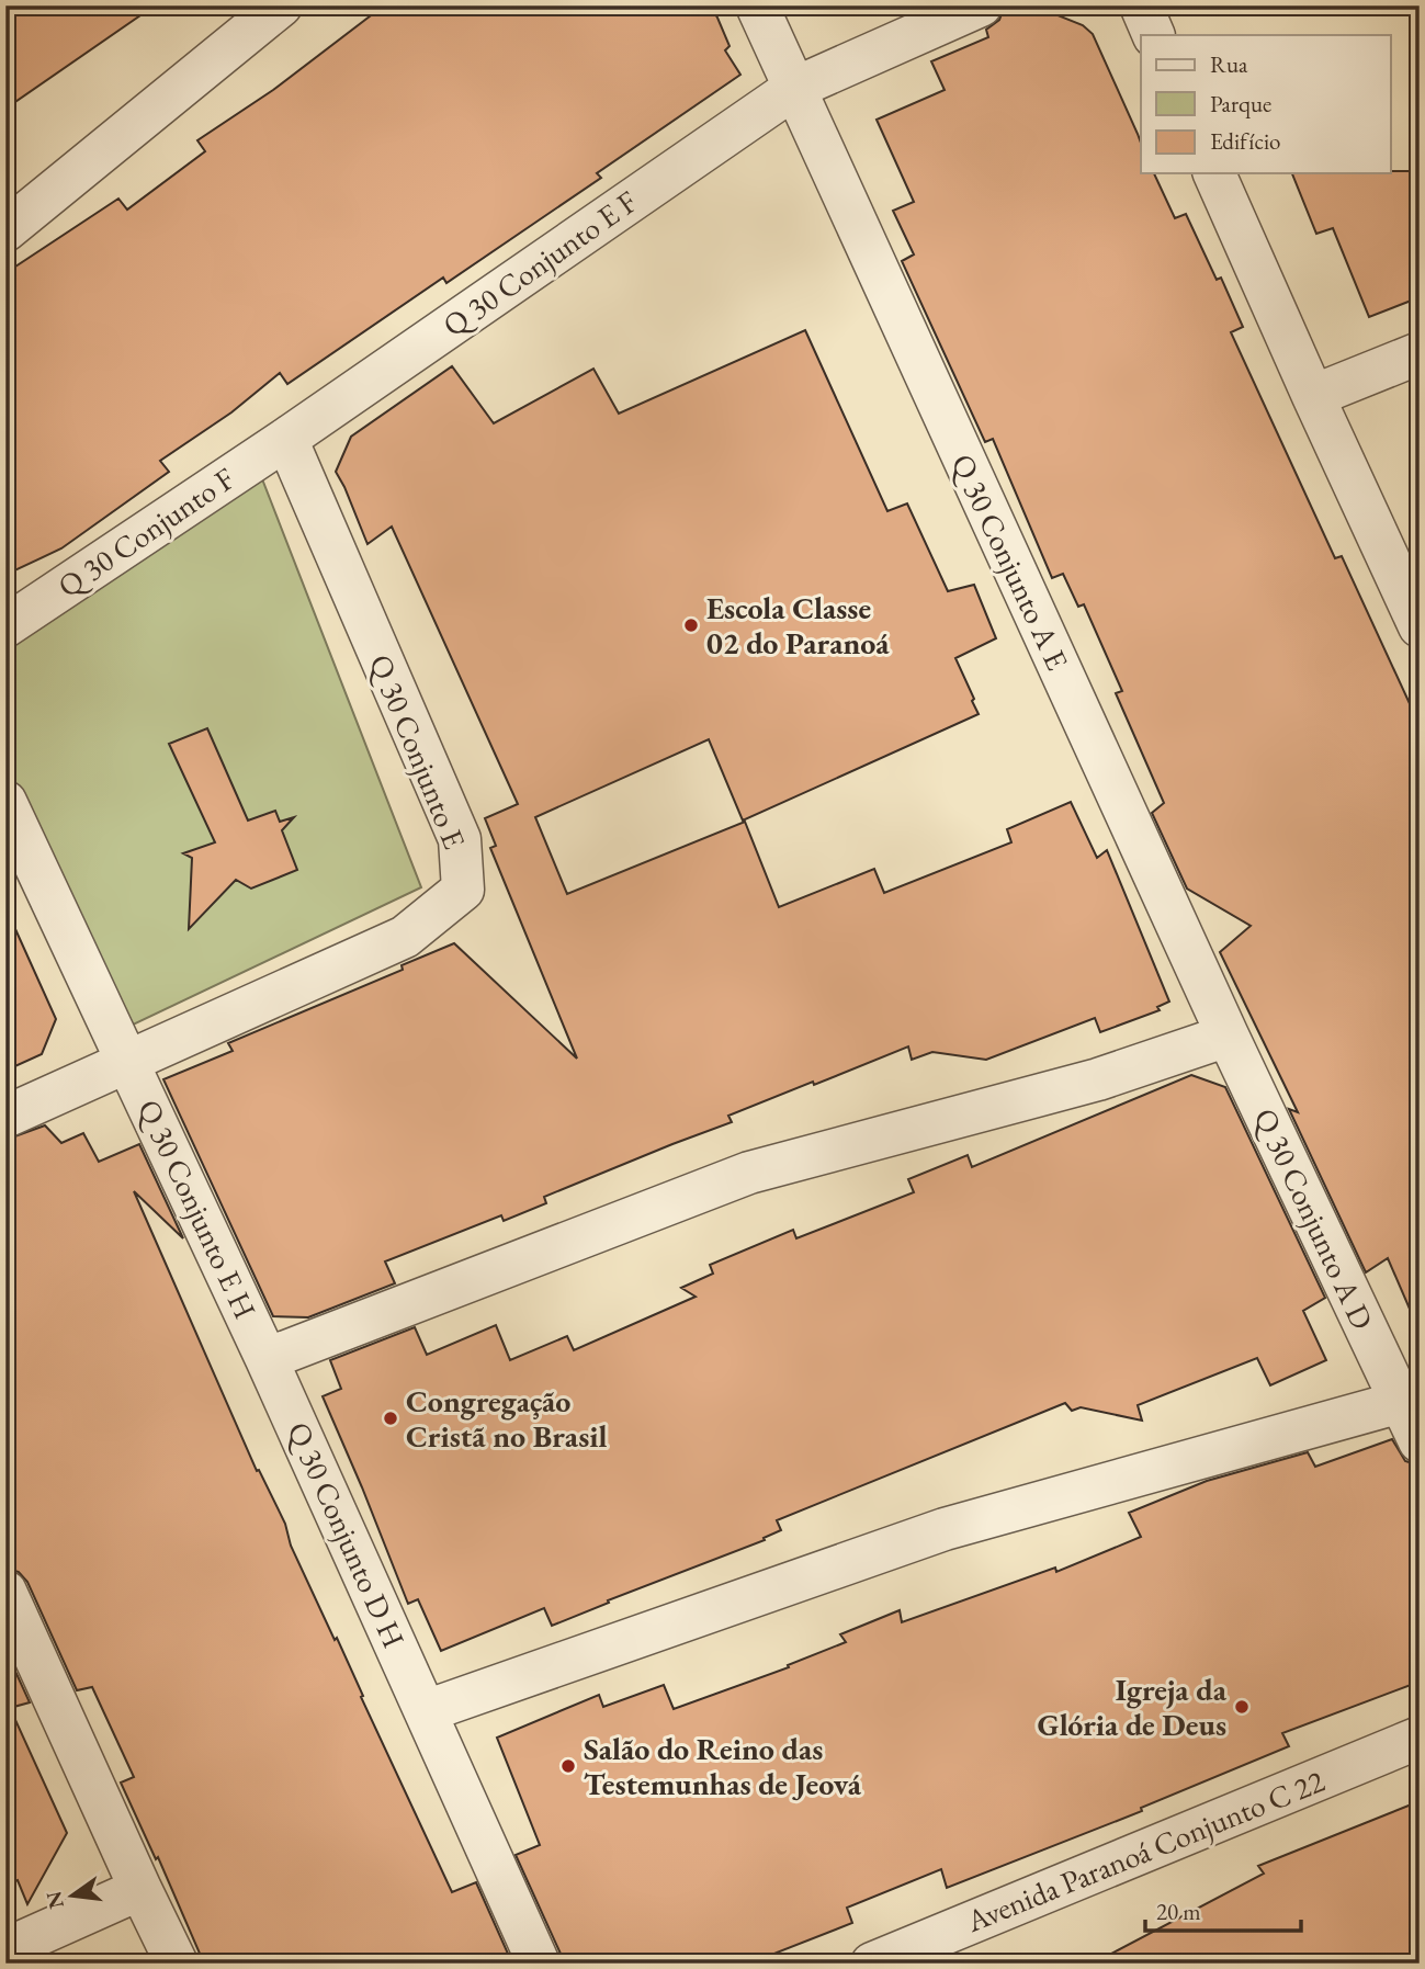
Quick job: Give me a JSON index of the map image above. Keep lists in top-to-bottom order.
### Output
{
  "streets": {
    "street": [
      "Q 30 Conjunto E F",
      "Q 30 Conjunto F",
      "Q 30 Conjunto A E",
      "Q 30 Conjunto E",
      "Q 30 Conjunto E H",
      "Q 30 Conjunto A D",
      "Q 30 Conjunto D H",
      "Avenida Paranoá Conjunto C 22"
    ]
  },
  "crossings": [
    ["Q 30 Conjunto E F", "Q 30 Conjunto F"],
    ["Q 30 Conjunto E F", "Q 30 Conjunto A E"],
    ["Q 30 Conjunto E F", "Q 30 Conjunto E"],
    ["Q 30 Conjunto F", "Q 30 Conjunto E"],
    ["Q 30 Conjunto A E", "Q 30 Conjunto A D"],
    ["Q 30 Conjunto E", "Q 30 Conjunto E H"],
    ["Q 30 Conjunto E H", "Q 30 Conjunto D H"]
  ],
  "places": [
    "Escola Classe 02 do Paranoá",
    "Congregação Cristã no Brasil",
    "Igreja da Glória de Deus",
    "Salão do Reino das Testemunhas de Jeová"
  ],
  "legend": ["Rua", "Parque", "Edifício"],
  "scale_bar": "20 m",
  "north": "left"
}
